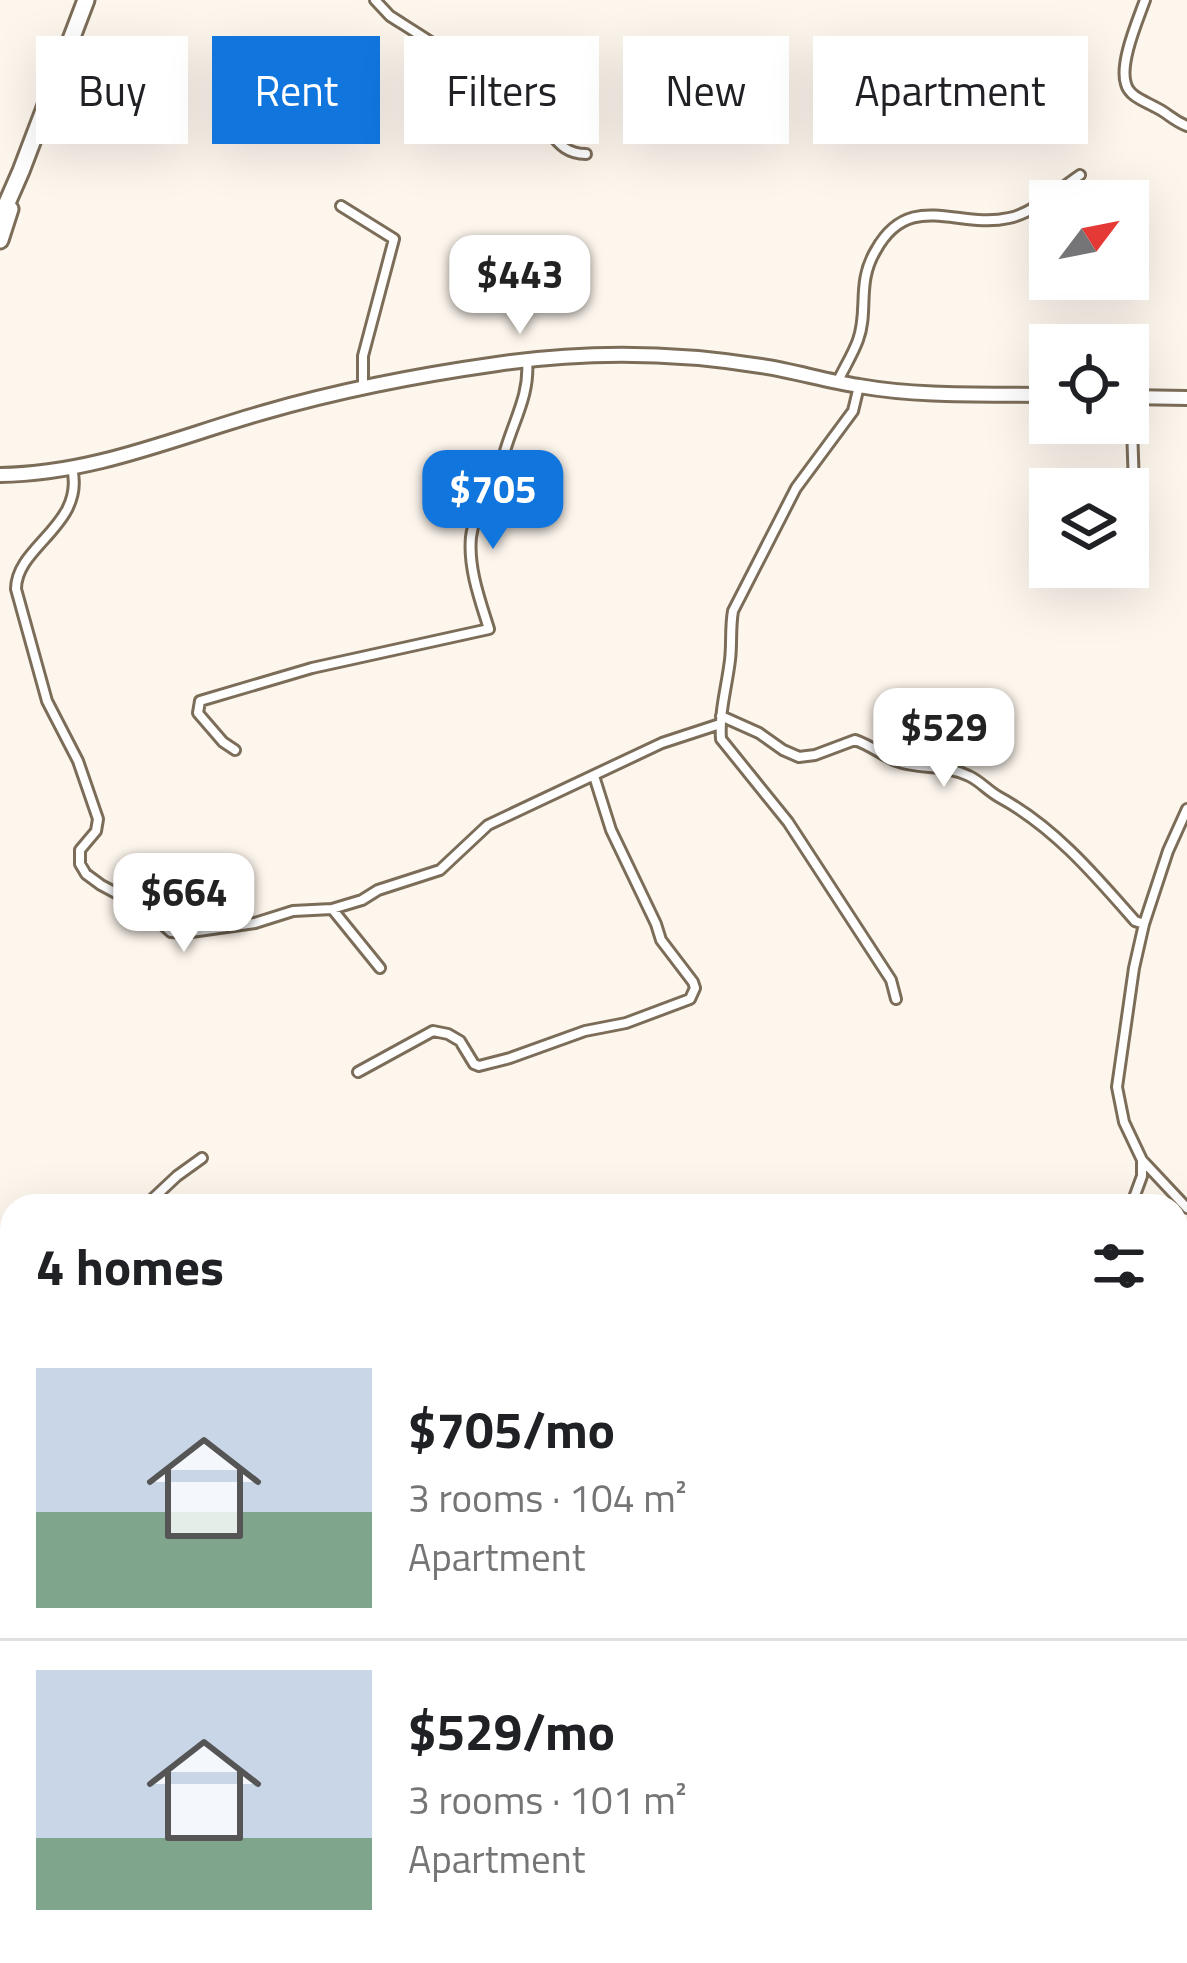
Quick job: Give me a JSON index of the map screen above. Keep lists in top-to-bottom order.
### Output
{
  "north": "top right",
  "page": {
    "chip": [
      "Buy",
      "Rent",
      "Filters",
      "New",
      "Apartment"
    ],
    "price": [
      "$443",
      "$705",
      "$529",
      "$664"
    ],
    "heading": "4 homes",
    "list": [
      {
        "name": "$705/mo",
        "note": "3 rooms · 104 m² · Apartment"
      },
      {
        "name": "$529/mo",
        "note": "3 rooms · 101 m² · Apartment"
      }
    ]
  }
}
